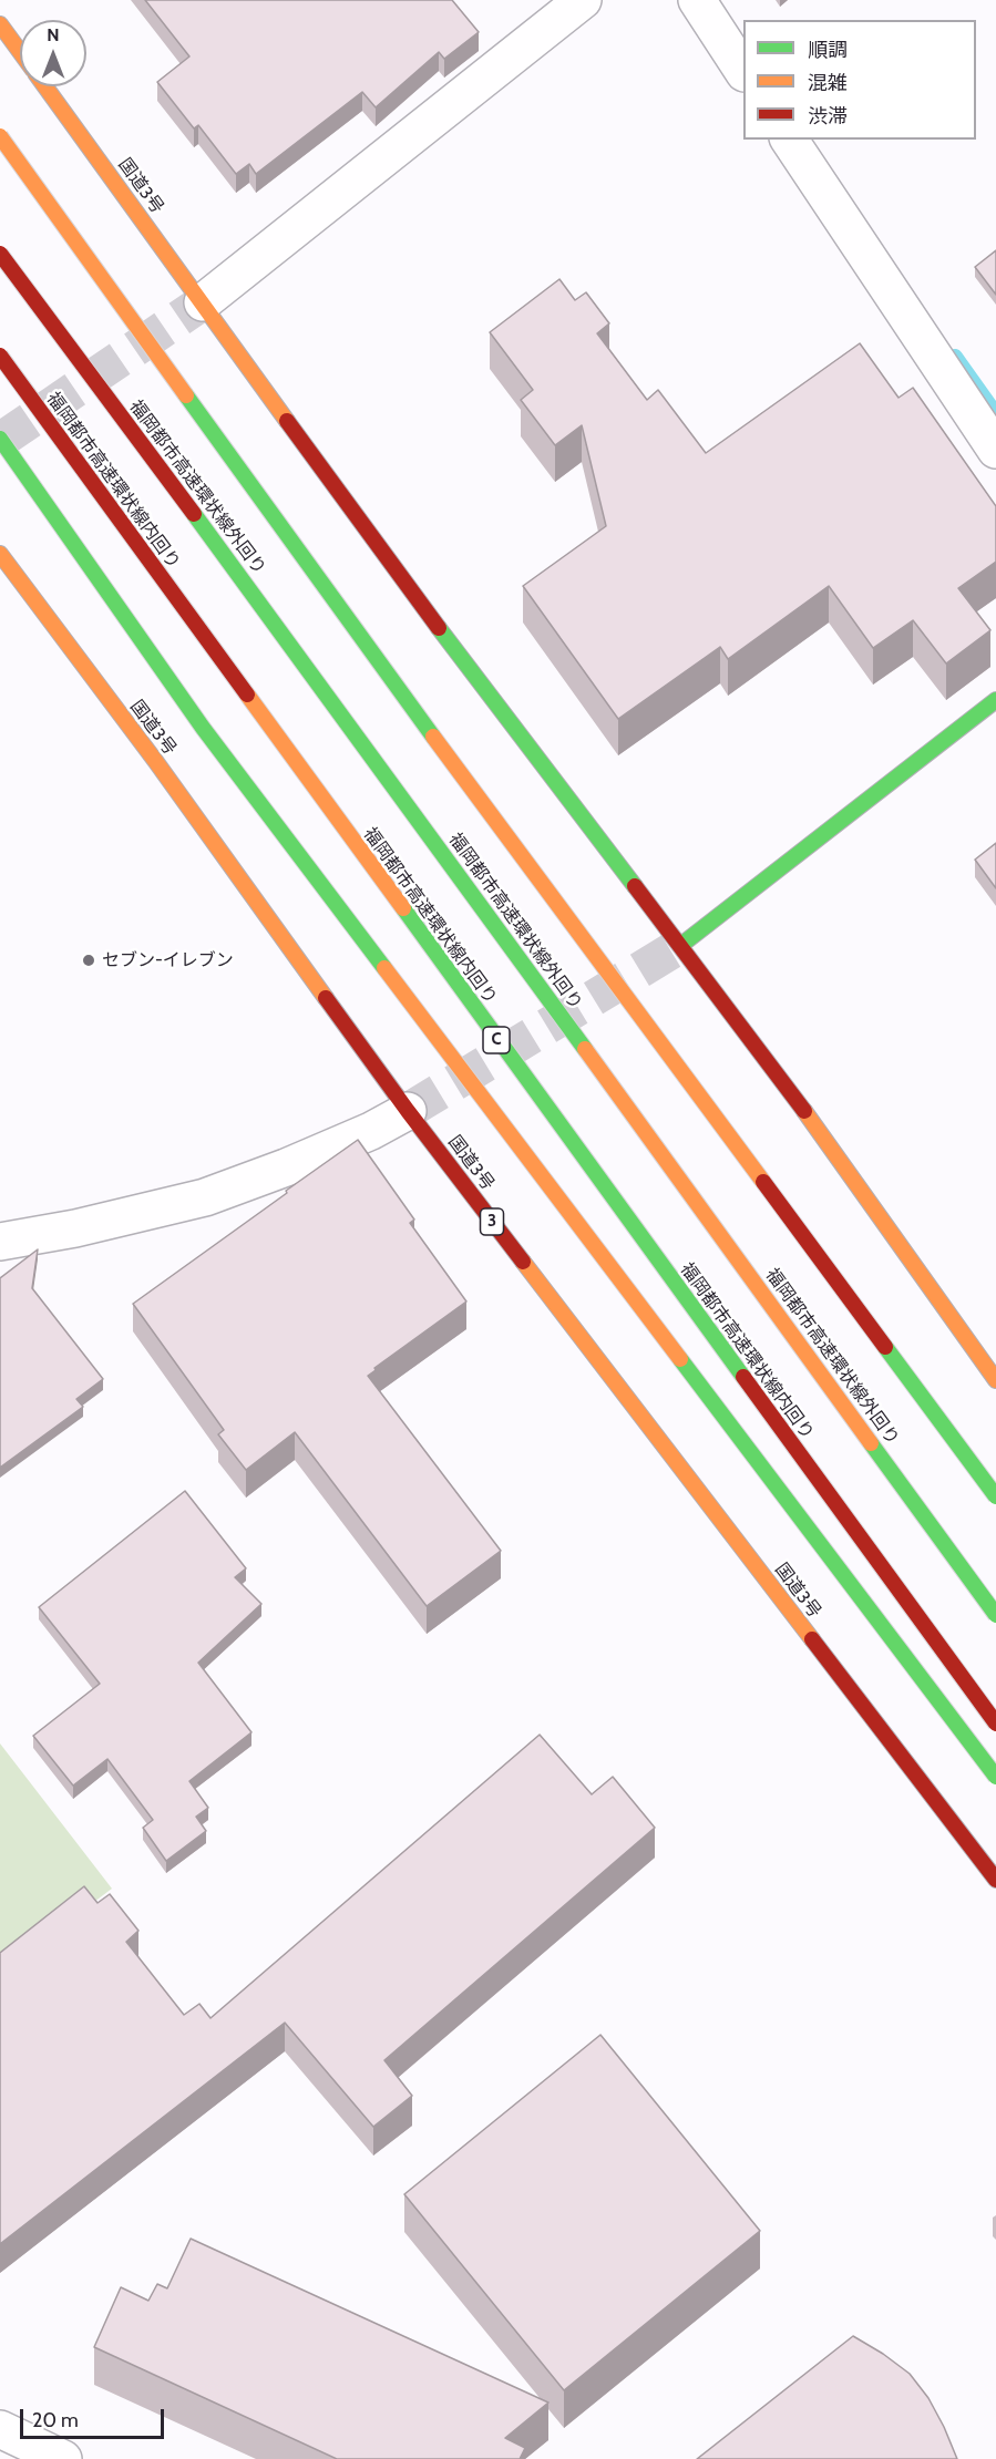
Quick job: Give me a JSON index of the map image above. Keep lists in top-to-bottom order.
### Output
{
  "streets": {
    "main road": [
      "国道3号",
      "福岡都市高速環状線内回り",
      "福岡都市高速環状線外回り",
      "C",
      "3"
    ]
  },
  "places": ["セブン-イレブン"],
  "legend": ["順調", "混雑", "渋滞"],
  "scale_bar": "20 m",
  "north": "top"
}
